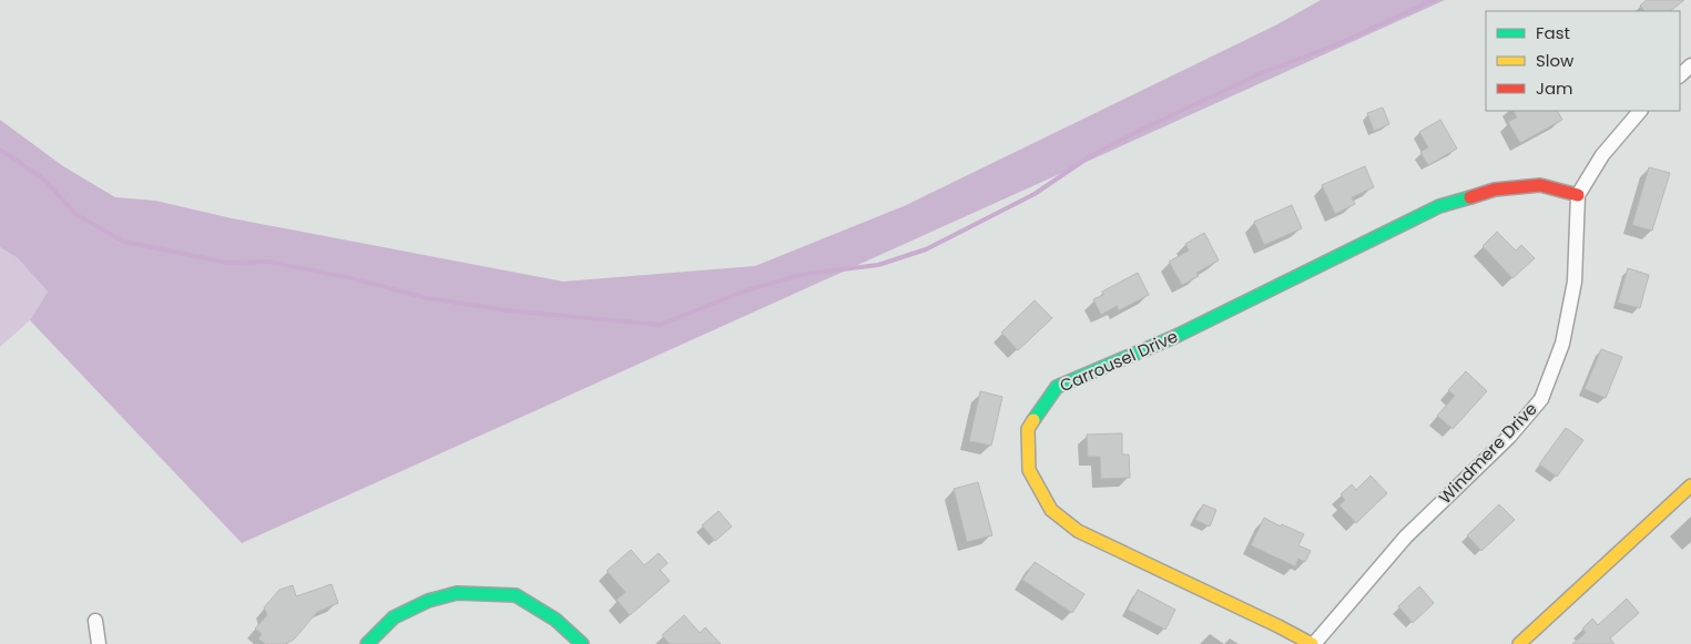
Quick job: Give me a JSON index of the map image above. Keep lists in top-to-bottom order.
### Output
{
  "streets": {
    "street": ["Carrousel Drive", "Windmere Drive"]
  },
  "crossings": [
    ["Carrousel Drive", "Windmere Drive"]
  ],
  "legend": ["Fast", "Slow", "Jam"]
}
